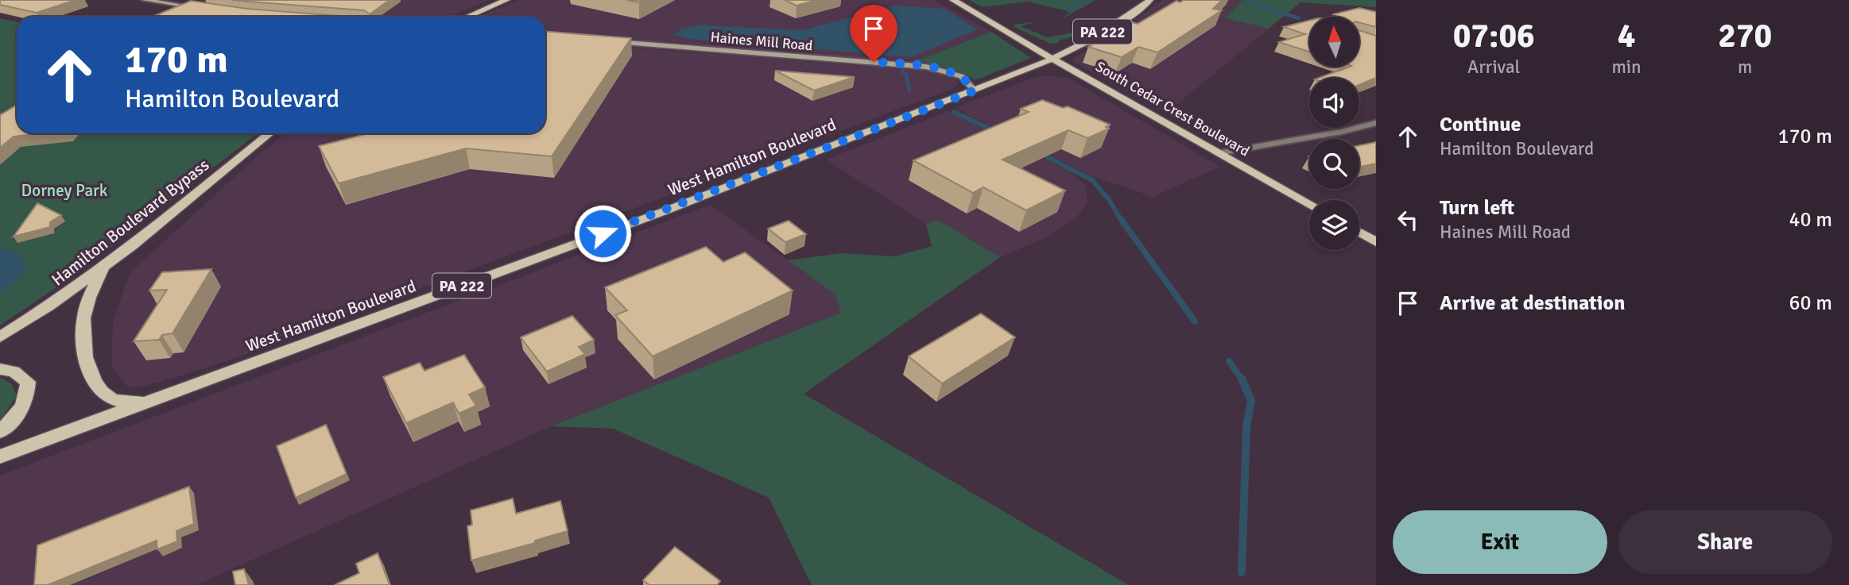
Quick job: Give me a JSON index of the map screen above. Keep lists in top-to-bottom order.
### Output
{
  "streets": {
    "main road": [
      "PA 222",
      "South Cedar Crest Boulevard",
      "West Hamilton Boulevard",
      "Hamilton Boulevard Bypass"
    ],
    "street": ["Haines Mill Road"]
  },
  "crossings": [
    ["PA 222", "Haines Mill Road"],
    ["PA 222", "South Cedar Crest Boulevard"],
    ["PA 222", "West Hamilton Boulevard"],
    ["Haines Mill Road", "West Hamilton Boulevard"]
  ],
  "parks": ["Dorney Park"],
  "north": "top",
  "page": {
    "eta": [
      "07:06",
      "Arrival",
      "4",
      "min",
      "270",
      "m"
    ],
    "turn": ["170 m", "Hamilton Boulevard"],
    "list": [
      {
        "name": "Continue",
        "note": "Hamilton Boulevard",
        "value": "170 m"
      },
      {
        "name": "Turn left",
        "note": "Haines Mill Road",
        "value": "40 m"
      },
      {
        "name": "Arrive at destination",
        "value": "60 m"
      }
    ],
    "buttons": ["Exit", "Share"]
  }
}
